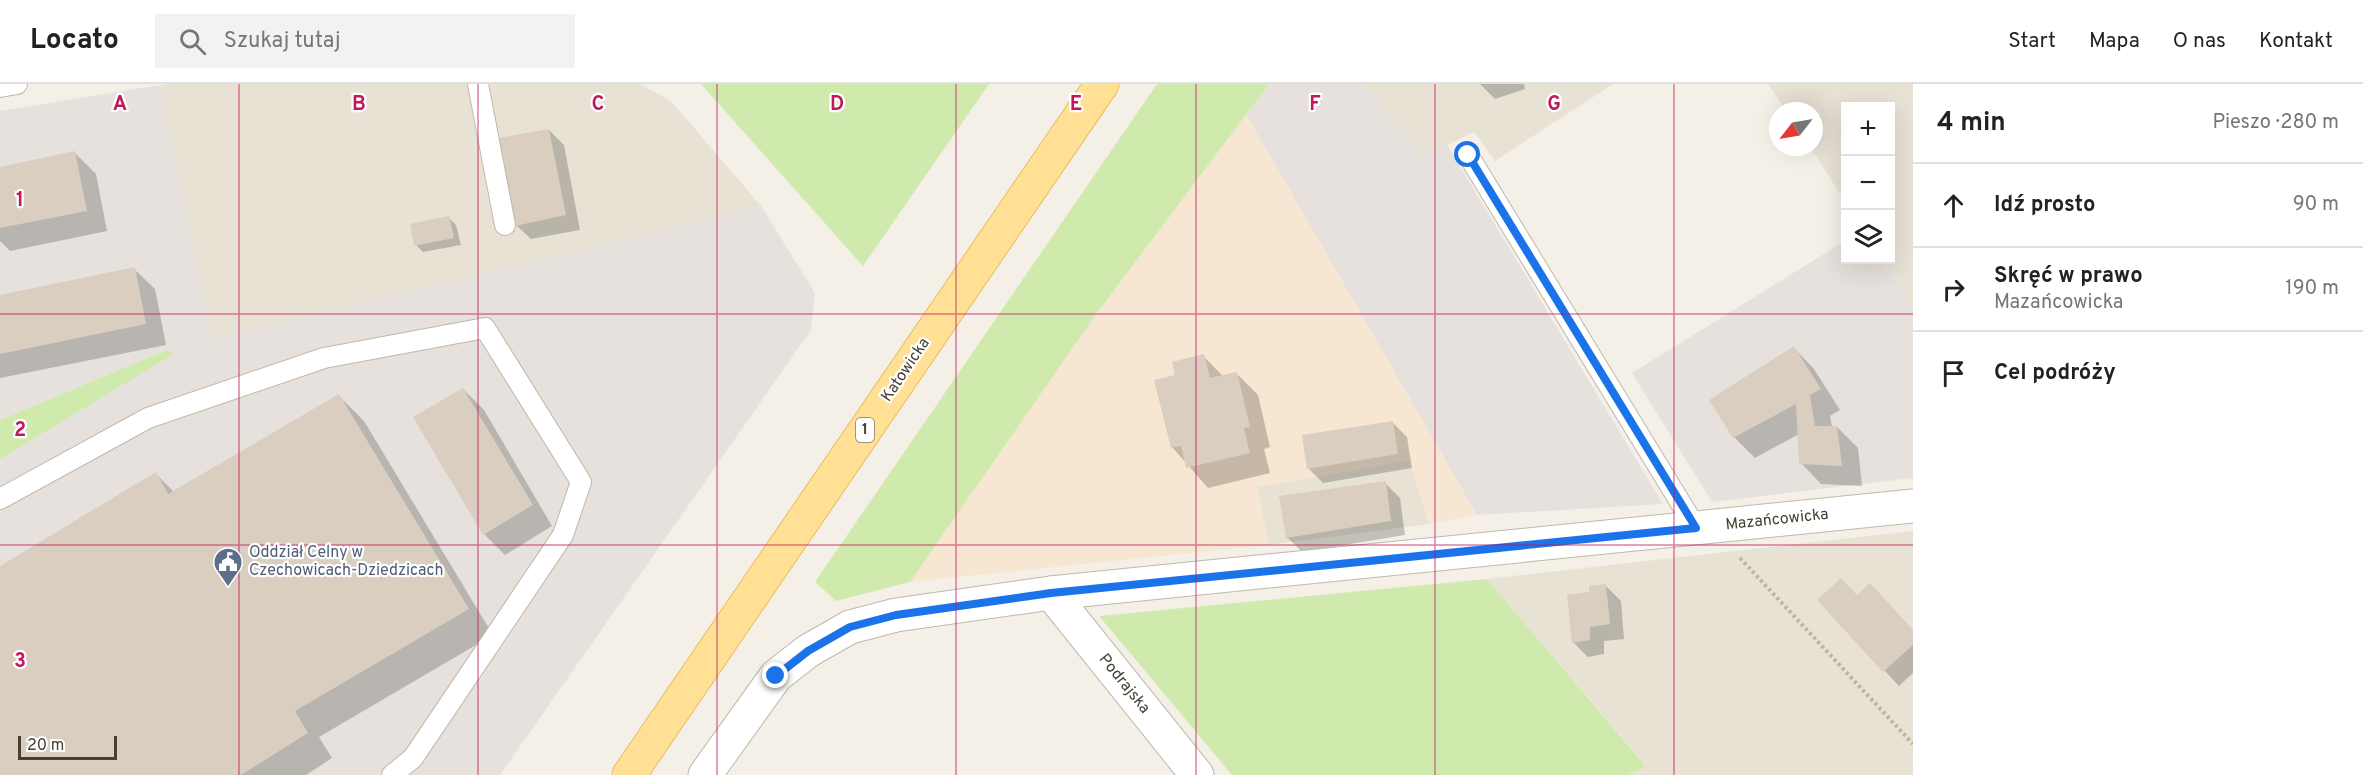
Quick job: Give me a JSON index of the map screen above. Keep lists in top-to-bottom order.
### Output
{
  "streets": {
    "main road": ["Katowicka", "1"],
    "street": ["Mazańcowicka", "Podrajska"]
  },
  "crossings": [
    ["Mazańcowicka", "Podrajska"]
  ],
  "places": {
    "public building": ["Oddział Celny w Czechowicach-Dziedzicach"]
  },
  "scale_bar": "20 m",
  "north": "bottom left",
  "page": {
    "header": "Locato",
    "search": "Szukaj tutaj",
    "nav": [
      "Start",
      "Mapa",
      "O nas",
      "Kontakt"
    ],
    "heading": ["4 min", "Pieszo · 280 m"],
    "map_buttons": ["+", "−"],
    "list": [
      ["Idź prosto", "90 m"],
      ["Skręć w prawo", "Mazańcowicka", "190 m"],
      "Cel podróży"
    ],
    "scale": "20 m"
  },
  "grid": {
    "columns": [
      "A",
      "B",
      "C",
      "D",
      "E",
      "F",
      "G"
    ],
    "rows": ["1", "2", "3"]
  }
}
